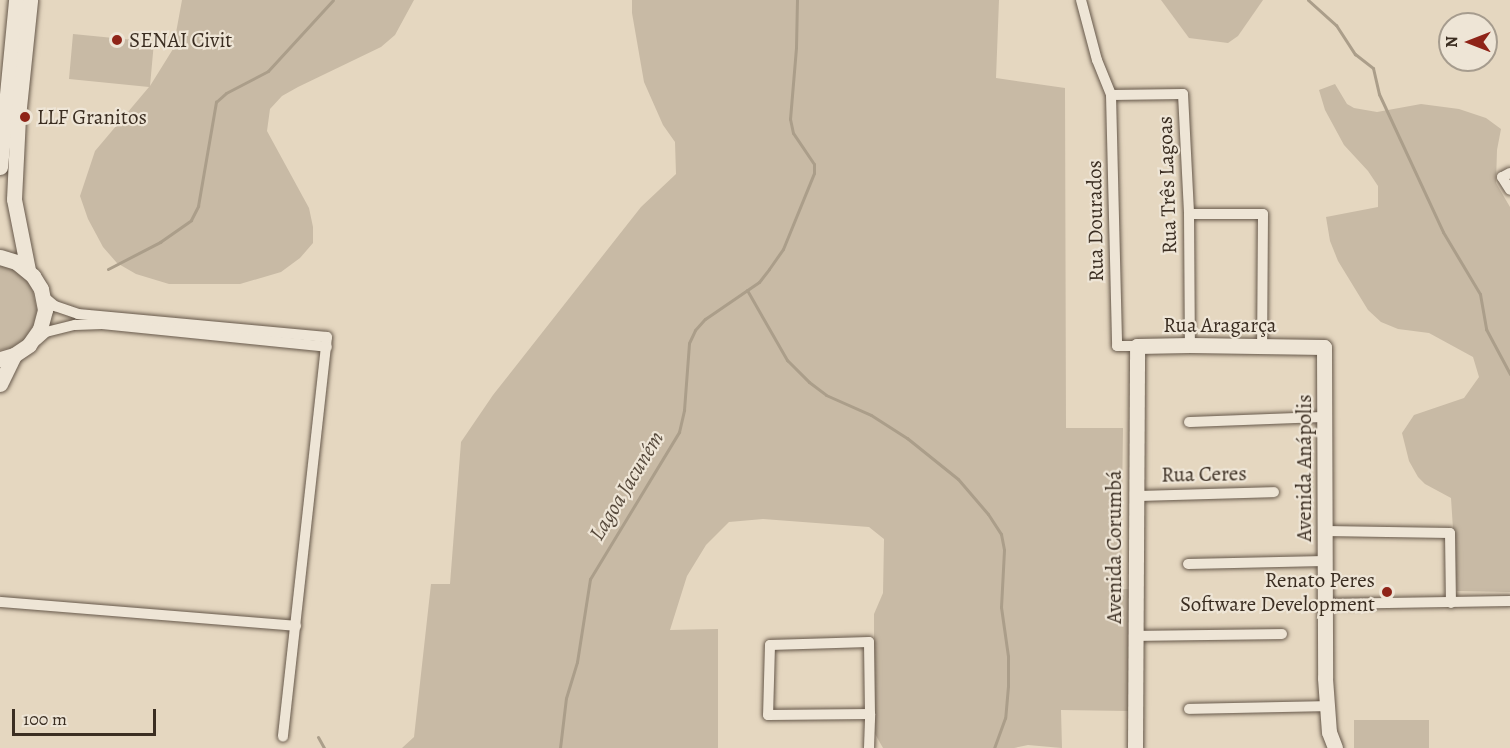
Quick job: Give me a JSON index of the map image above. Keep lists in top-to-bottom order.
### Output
{
  "streets": {
    "street": [
      "Rua Três Lagoas",
      "Rua Dourados",
      "Rua Aragarça",
      "Avenida Anápolis",
      "Rua Ceres",
      "Avenida Corumbá"
    ]
  },
  "crossings": [
    ["Rua Três Lagoas", "Rua Dourados"],
    ["Rua Três Lagoas", "Rua Aragarça"],
    ["Rua Dourados", "Rua Aragarça"],
    ["Rua Aragarça", "Avenida Anápolis"],
    ["Rua Aragarça", "Avenida Corumbá"],
    ["Rua Ceres", "Avenida Corumbá"]
  ],
  "water": ["Lagoa Jacuném"],
  "places": ["SENAI Civit", "LLF Granitos", "Renato Peres Software Development"],
  "scale_bar": "100 m",
  "north": "left"
}
